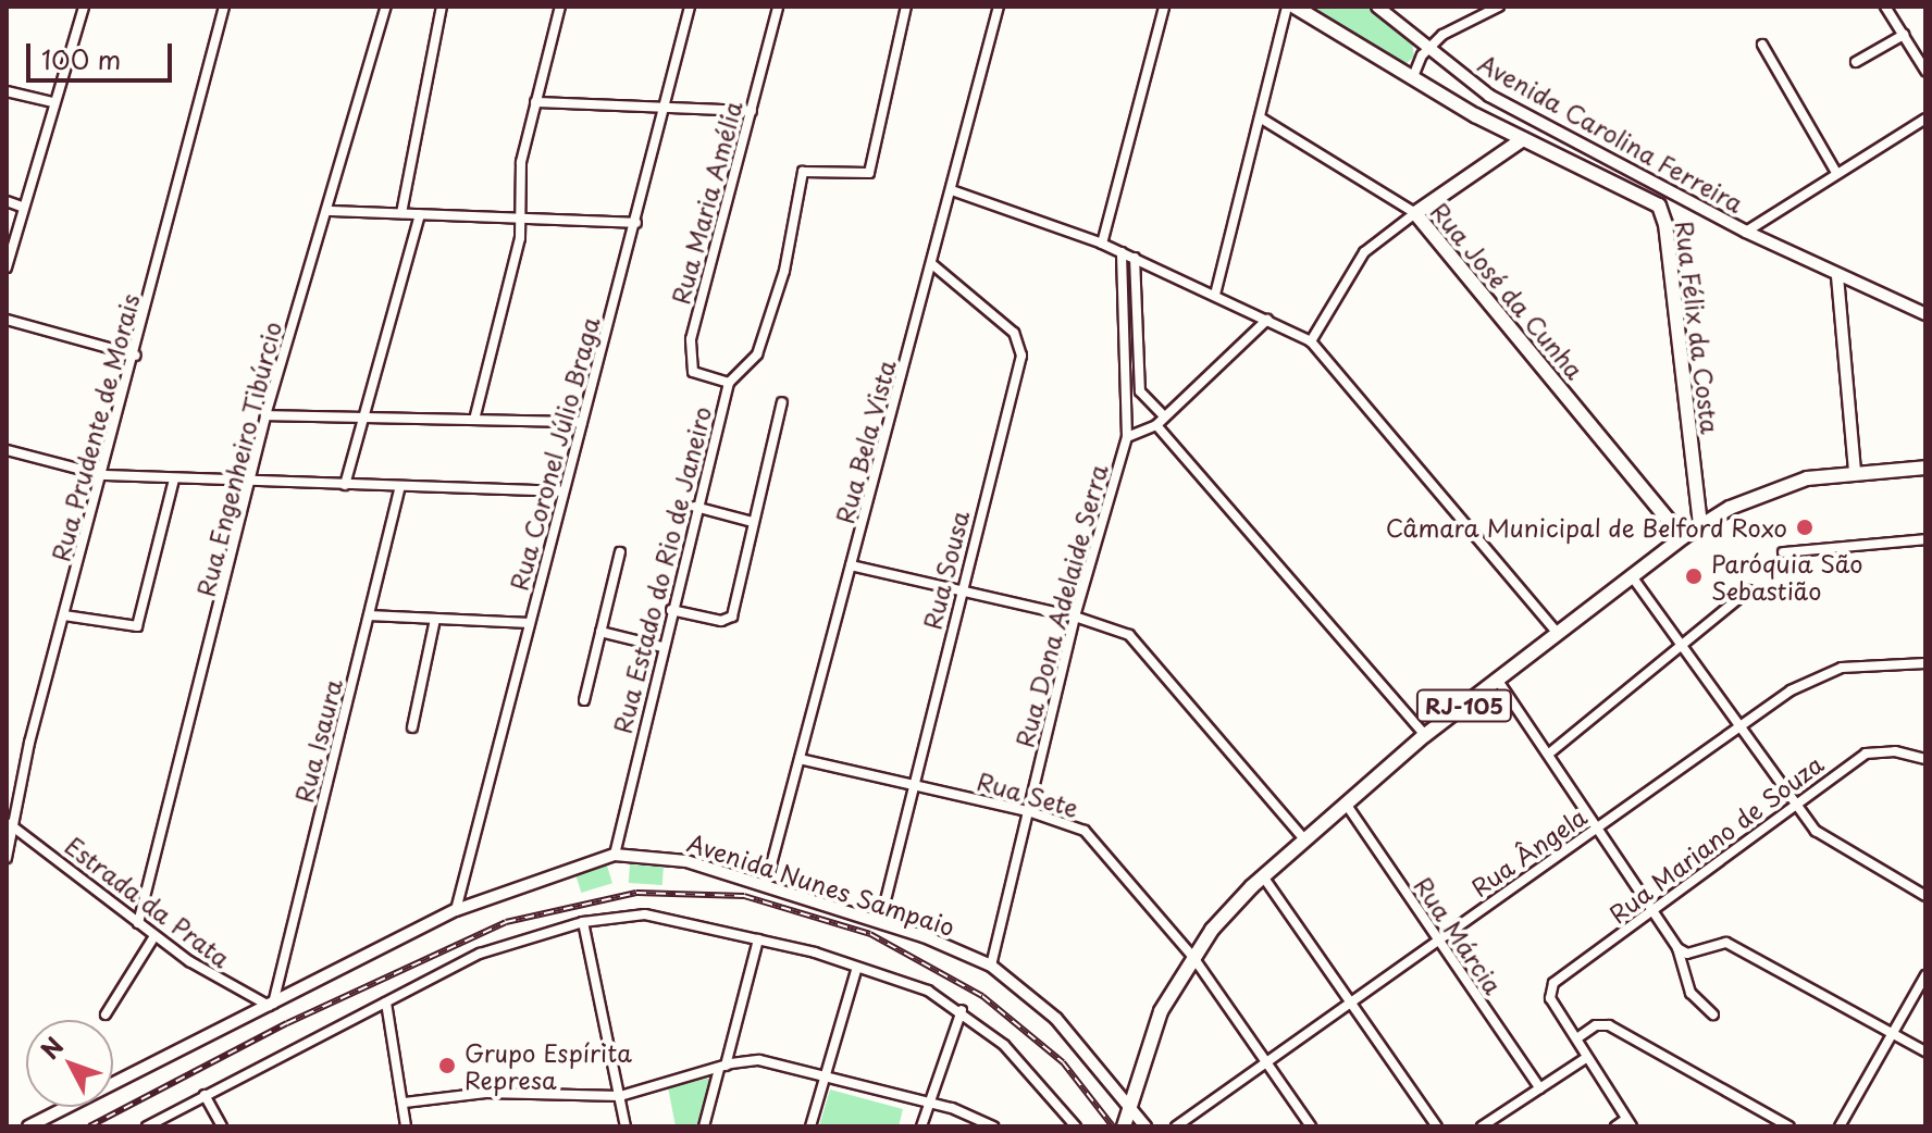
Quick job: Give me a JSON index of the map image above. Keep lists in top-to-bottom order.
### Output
{
  "streets": {
    "main road": ["Rua José da Cunha", "Rua Félix da Costa", "RJ-105"],
    "street": [
      "Avenida Carolina Ferreira",
      "Rua Maria Amélia",
      "Rua Prudente de Morais",
      "Rua Bela Vista",
      "Rua Coronel Júlio Braga",
      "Rua Engenheiro Tibúrcio",
      "Rua Estado do Rio de Janeiro",
      "Rua Sousa",
      "Rua Dona Adelaide Serra",
      "Rua Isaura",
      "Rua Sete",
      "Rua Mariano de Souza",
      "Rua Ângela",
      "Avenida Nunes Sampaio",
      "Estrada da Prata",
      "Rua Márcia"
    ]
  },
  "crossings": [
    ["Rua Maria Amélia", "Rua Estado do Rio de Janeiro"],
    ["Rua José da Cunha", "RJ-105"],
    ["Rua Félix da Costa", "RJ-105"],
    ["Rua Prudente de Morais", "Estrada da Prata"],
    ["Rua Bela Vista", "Rua Sousa"],
    ["Rua Bela Vista", "Rua Sete"],
    ["Rua Bela Vista", "Avenida Nunes Sampaio"],
    ["Rua Coronel Júlio Braga", "Avenida Nunes Sampaio"],
    ["Rua Engenheiro Tibúrcio", "Estrada da Prata"],
    ["Rua Estado do Rio de Janeiro", "Avenida Nunes Sampaio"],
    ["Rua Sousa", "Rua Sete"],
    ["Rua Sousa", "Avenida Nunes Sampaio"],
    ["Rua Dona Adelaide Serra", "Rua Sete"],
    ["Rua Dona Adelaide Serra", "Avenida Nunes Sampaio"],
    ["RJ-105", "Rua Sete"],
    ["RJ-105", "Avenida Nunes Sampaio"],
    ["RJ-105", "Rua Márcia"],
    ["Rua Isaura", "Avenida Nunes Sampaio"],
    ["Rua Isaura", "Estrada da Prata"],
    ["Rua Sete", "Rua Ângela"],
    ["Rua Ângela", "Rua Márcia"],
    ["Avenida Nunes Sampaio", "Estrada da Prata"]
  ],
  "places": ["Câmara Municipal de Belford Roxo", "Paróquia São Sebastião", "Grupo Espírita Represa"],
  "scale_bar": "100 m",
  "north": "top left"
}
